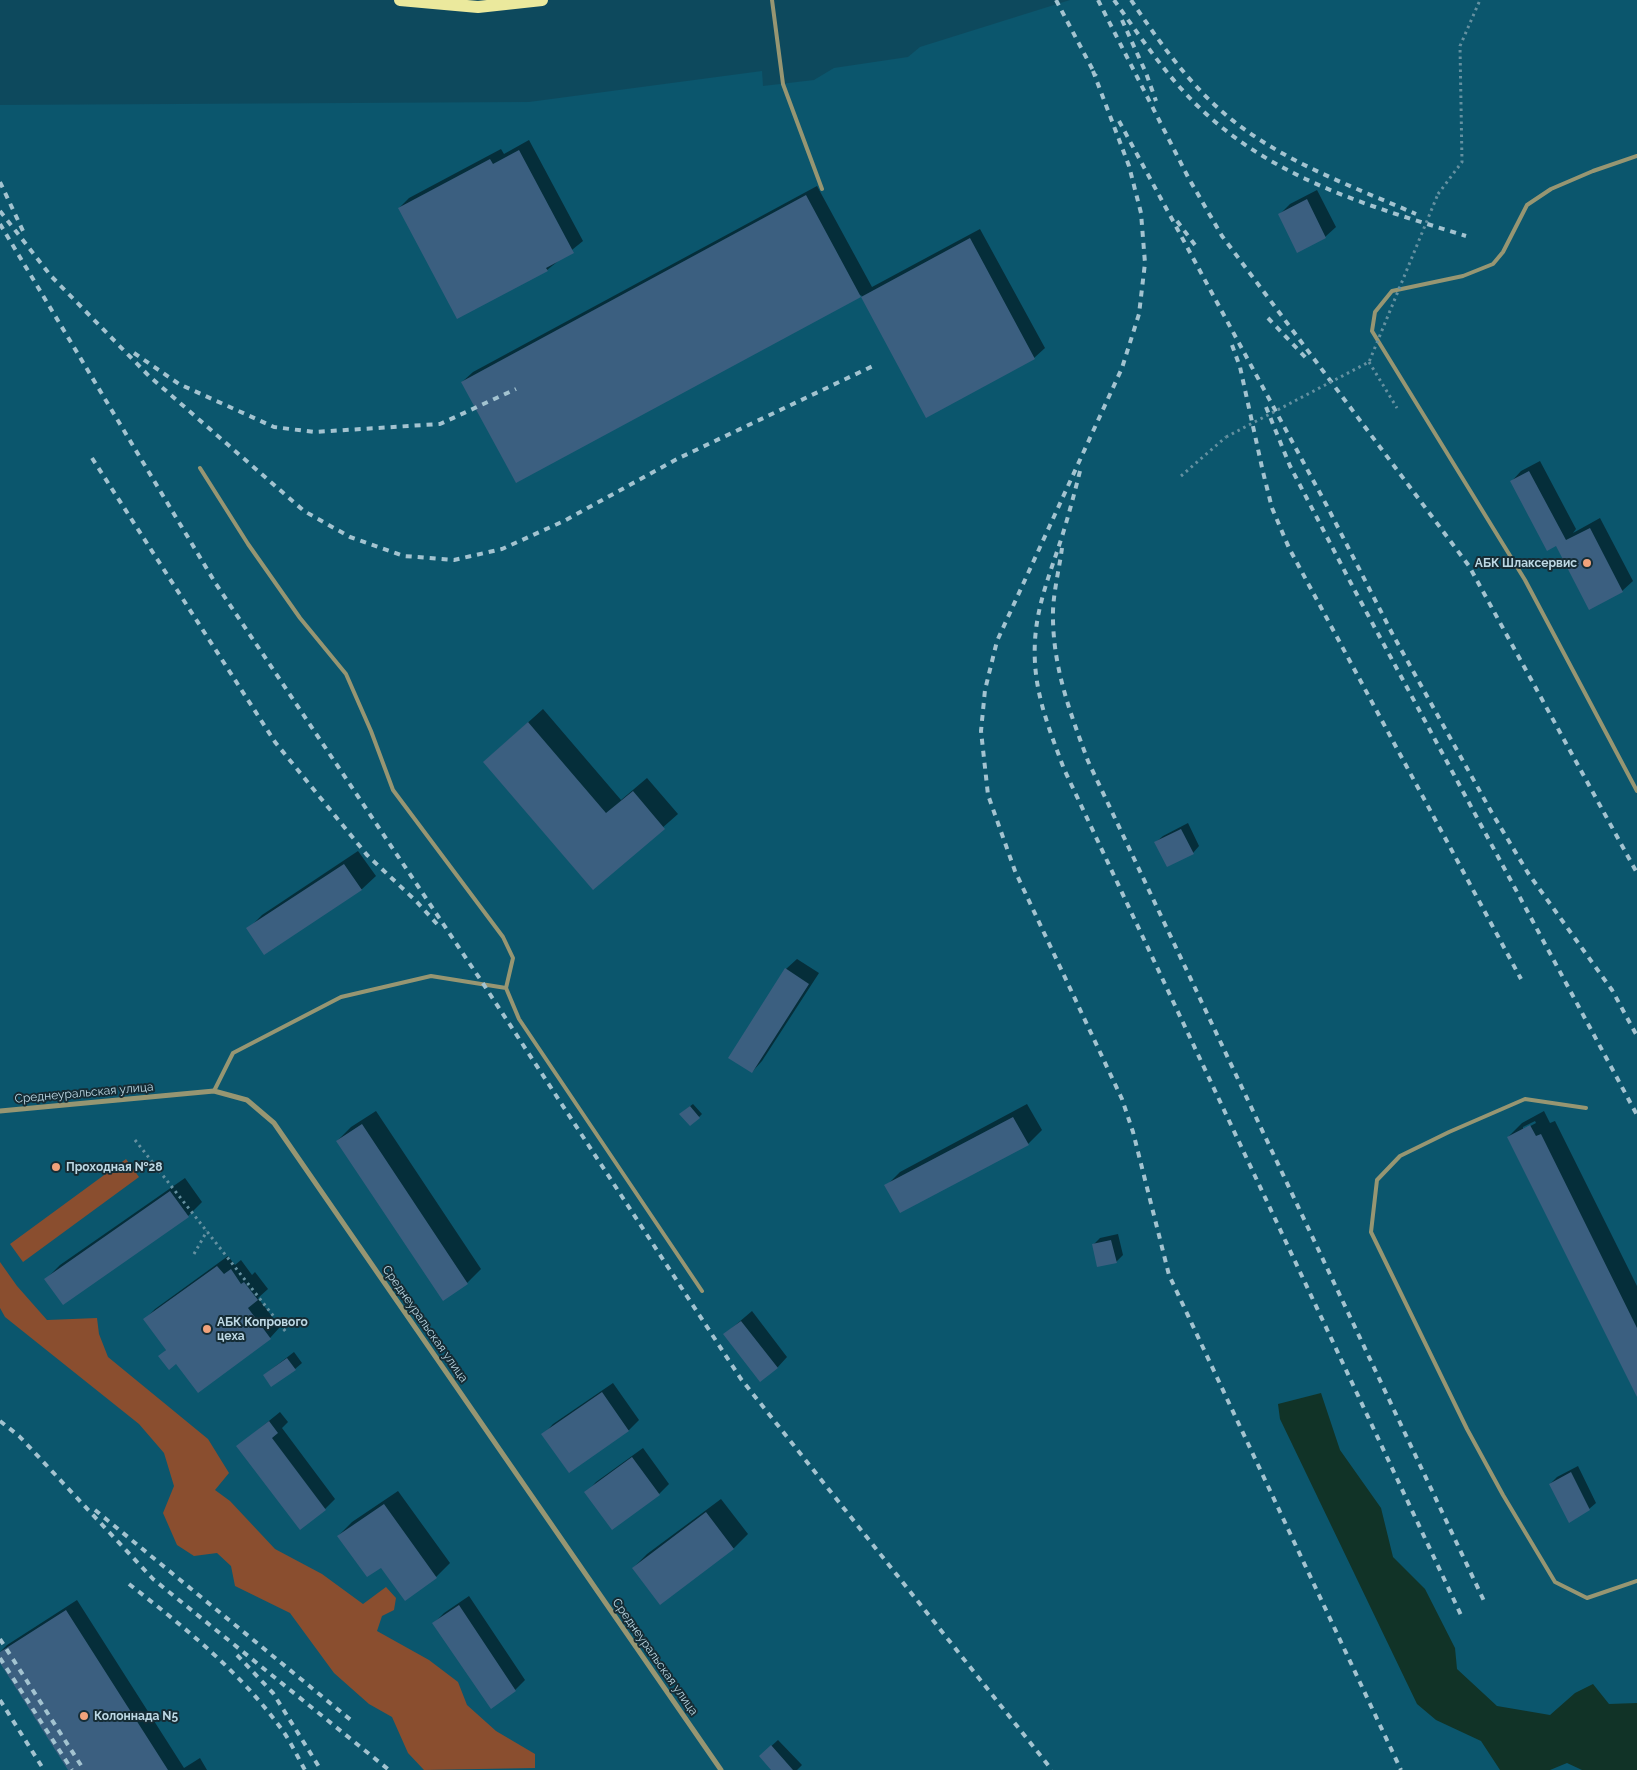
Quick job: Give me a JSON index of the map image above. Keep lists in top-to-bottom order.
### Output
{
  "streets": {
    "street": ["Среднеуральская улица"]
  },
  "places": [
    "АБК Шлаксервис",
    "Проходная №28",
    "АБК Копрового цеха",
    "Колоннада N5"
  ]
}
